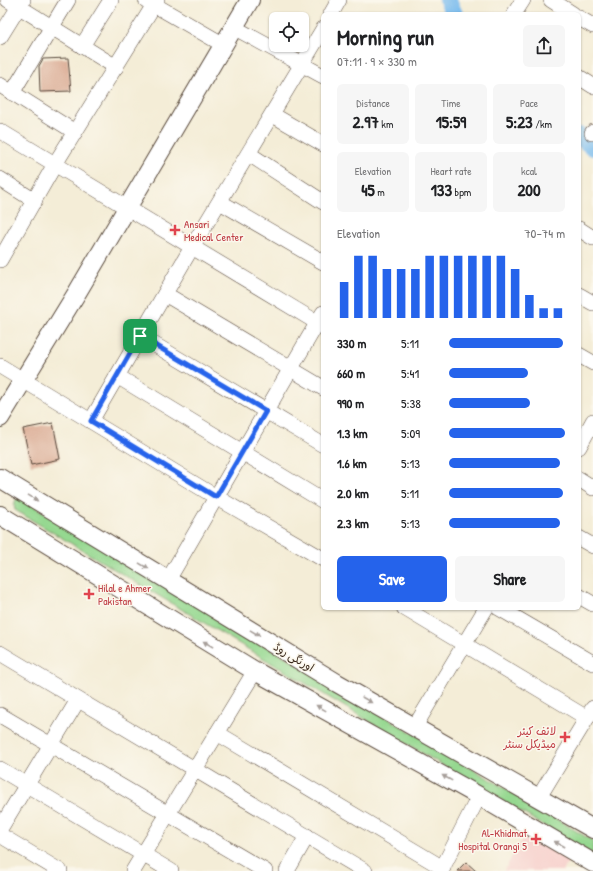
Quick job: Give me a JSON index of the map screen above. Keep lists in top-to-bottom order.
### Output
{
  "streets": {
    "main road": ["اورنگی روڈ"]
  },
  "places": {
    "health": [
      "Ansari Medical Center",
      "Hilal e Ahmer Pakistan",
      "لائف کیئر میڈیکل سنٹر",
      "Al-Khidmat Hospital Orangi 5"
    ]
  },
  "page": {
    "heading": ["Morning run", "07:11 · 9 × 330 m"],
    "stats": [
      ["Distance", "2.97 km"],
      ["Time", "15:59"],
      ["Pace", "5:23 /km"],
      ["Elevation", "45 m"],
      ["Heart rate", "133 bpm"],
      ["kcal", "200"]
    ],
    "chart": ["Elevation", "70–74 m"],
    "list": [
      {
        "name": "330 m",
        "note": "5:11"
      },
      {
        "name": "660 m",
        "note": "5:41"
      },
      {
        "name": "990 m",
        "note": "5:38"
      },
      {
        "name": "1.3 km",
        "note": "5:09"
      },
      {
        "name": "1.6 km",
        "note": "5:13"
      },
      {
        "name": "2.0 km",
        "note": "5:11"
      },
      {
        "name": "2.3 km",
        "note": "5:13"
      }
    ],
    "buttons": ["Save", "Share"]
  }
}
